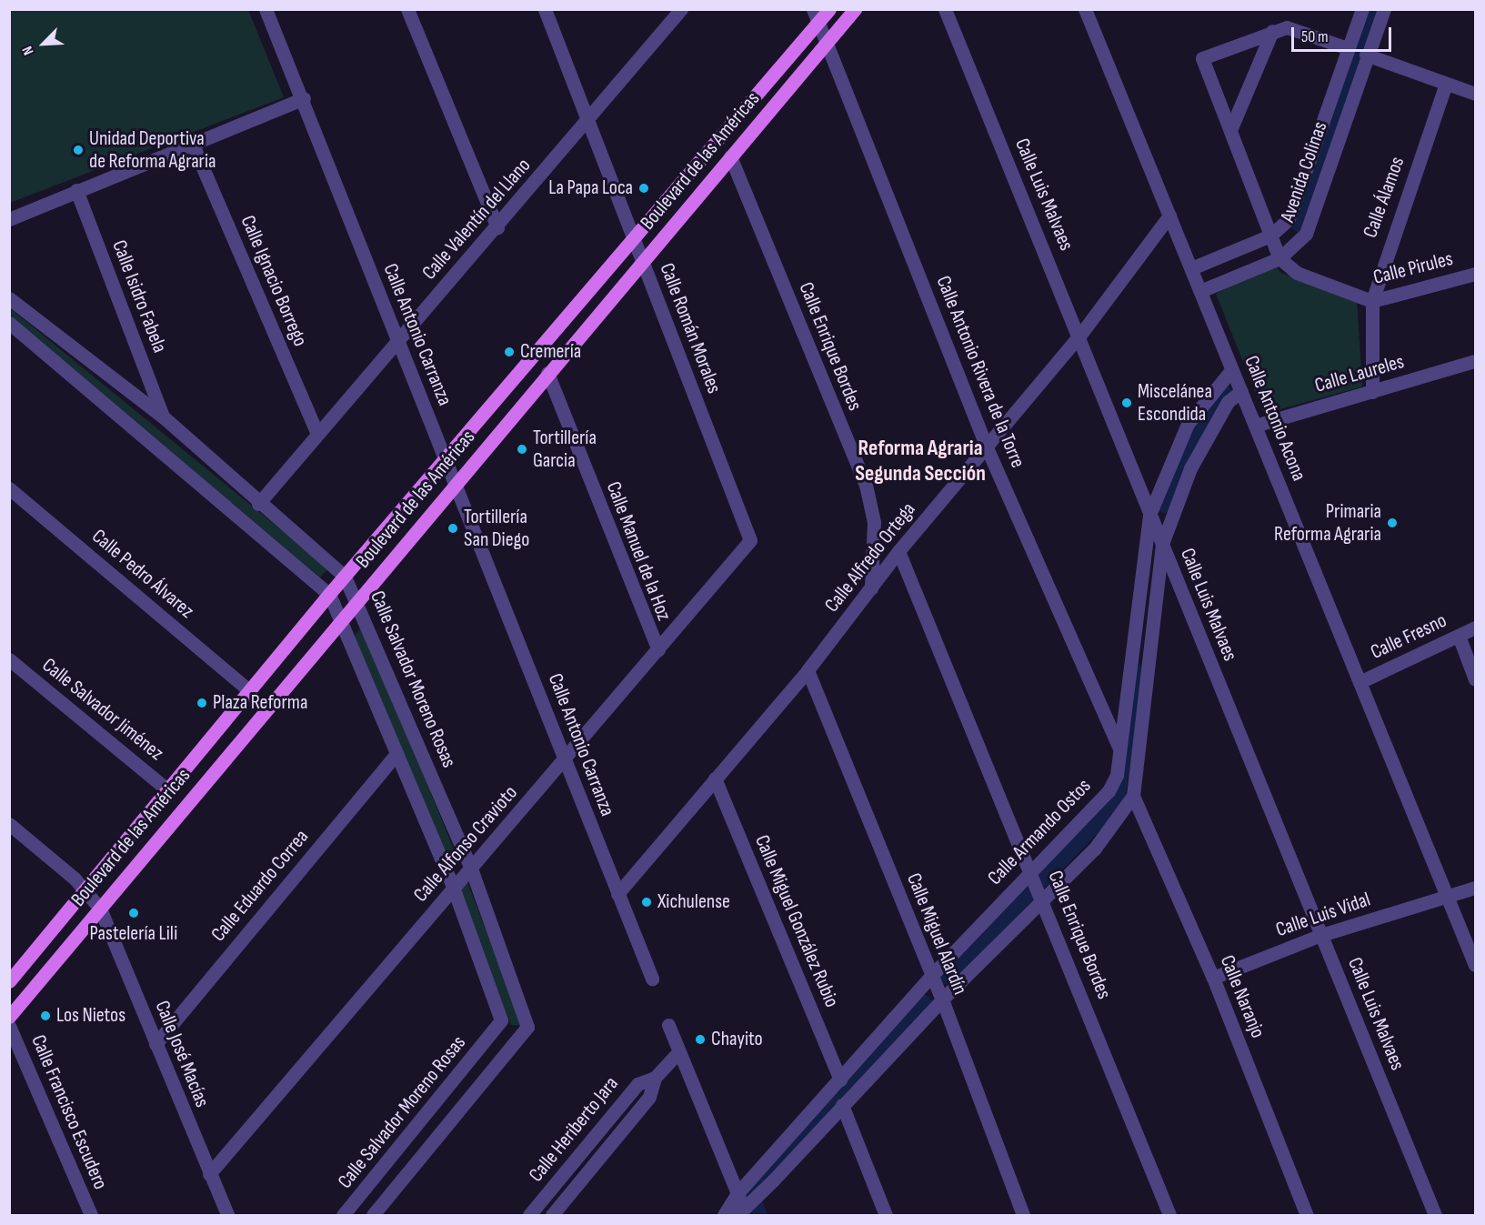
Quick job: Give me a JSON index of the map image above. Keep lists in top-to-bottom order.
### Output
{
  "streets": {
    "main road": ["Boulevard de las Américas"],
    "street": [
      "Avenida Colinas",
      "Calle Luis Malvaes",
      "Calle Álamos",
      "Calle Valentín del Llano",
      "Calle Pirules",
      "Calle Ignacio Borrego",
      "Calle Isidro Fabela",
      "Calle Román Morales",
      "Calle Antonio Carranza",
      "Calle Enrique Bordes",
      "Calle Antonio Rivera de la Torre",
      "Calle Laureles",
      "Calle Antonio Acona",
      "Calle Manuel de la Hoz",
      "Calle Alfredo Ortega",
      "Calle Pedro Álvarez",
      "Calle Fresno",
      "Calle Salvador Moreno Rosas",
      "Calle Salvador Jiménez",
      "Calle Armando Ostos",
      "Calle Alfonso Cravioto",
      "Calle Eduardo Correa",
      "Calle Luis Vidal",
      "Calle Miguel González Rubio",
      "Calle Miguel Alardín",
      "Calle Naranjo",
      "Calle José Macías",
      "Calle Francisco Escudero",
      "Calle Heriberto Jara"
    ]
  },
  "crossings": [
    ["Boulevard de las Américas", "Calle Román Morales"],
    ["Boulevard de las Américas", "Calle Antonio Carranza"],
    ["Boulevard de las Américas", "Calle Enrique Bordes"],
    ["Boulevard de las Américas", "Calle Antonio Rivera de la Torre"],
    ["Boulevard de las Américas", "Calle Manuel de la Hoz"],
    ["Boulevard de las Américas", "Calle Pedro Álvarez"],
    ["Boulevard de las Américas", "Calle Salvador Moreno Rosas"],
    ["Boulevard de las Américas", "Calle Salvador Jiménez"],
    ["Boulevard de las Américas", "Calle José Macías"],
    ["Avenida Colinas", "Calle Pirules"],
    ["Avenida Colinas", "Calle Antonio Acona"],
    ["Calle Luis Malvaes", "Calle Alfredo Ortega"],
    ["Calle Luis Malvaes", "Calle Armando Ostos"],
    ["Calle Luis Malvaes", "Calle Luis Vidal"],
    ["Calle Álamos", "Calle Pirules"],
    ["Calle Álamos", "Calle Laureles"],
    ["Calle Valentín del Llano", "Calle Ignacio Borrego"],
    ["Calle Valentín del Llano", "Calle Román Morales"],
    ["Calle Valentín del Llano", "Calle Antonio Carranza"],
    ["Calle Valentín del Llano", "Calle Salvador Moreno Rosas"],
    ["Calle Isidro Fabela", "Calle Salvador Moreno Rosas"],
    ["Calle Román Morales", "Calle Alfonso Cravioto"],
    ["Calle Antonio Carranza", "Calle Alfredo Ortega"],
    ["Calle Antonio Carranza", "Calle Alfonso Cravioto"],
    ["Calle Enrique Bordes", "Calle Alfredo Ortega"],
    ["Calle Enrique Bordes", "Calle Armando Ostos"],
    ["Calle Antonio Rivera de la Torre", "Calle Alfredo Ortega"],
    ["Calle Antonio Rivera de la Torre", "Calle Armando Ostos"],
    ["Calle Laureles", "Calle Antonio Acona"],
    ["Calle Antonio Acona", "Calle Alfredo Ortega"],
    ["Calle Antonio Acona", "Calle Fresno"],
    ["Calle Antonio Acona", "Calle Armando Ostos"],
    ["Calle Antonio Acona", "Calle Luis Vidal"],
    ["Calle Manuel de la Hoz", "Calle Alfonso Cravioto"],
    ["Calle Alfredo Ortega", "Calle Miguel González Rubio"],
    ["Calle Alfredo Ortega", "Calle Miguel Alardín"],
    ["Calle Salvador Moreno Rosas", "Calle Alfonso Cravioto"],
    ["Calle Salvador Moreno Rosas", "Calle Eduardo Correa"],
    ["Calle Armando Ostos", "Calle Miguel González Rubio"],
    ["Calle Armando Ostos", "Calle Miguel Alardín"],
    ["Calle Alfonso Cravioto", "Calle José Macías"],
    ["Calle Eduardo Correa", "Calle José Macías"],
    ["Calle Luis Vidal", "Calle Naranjo"]
  ],
  "districts": ["Reforma Agraria Segunda Sección"],
  "places": [
    "Unidad Deportiva de Reforma Agraria",
    "La Papa Loca",
    "Cremería",
    "Miscelánea Escondida",
    "Tortillería Garcia",
    "Primaria Reforma Agraria",
    "Tortillería San Diego",
    "Plaza Reforma",
    "Xichulense",
    "Pastelería Lili",
    "Los Nietos",
    "Chayito"
  ],
  "scale_bar": "50 m",
  "north": "bottom left"
}
